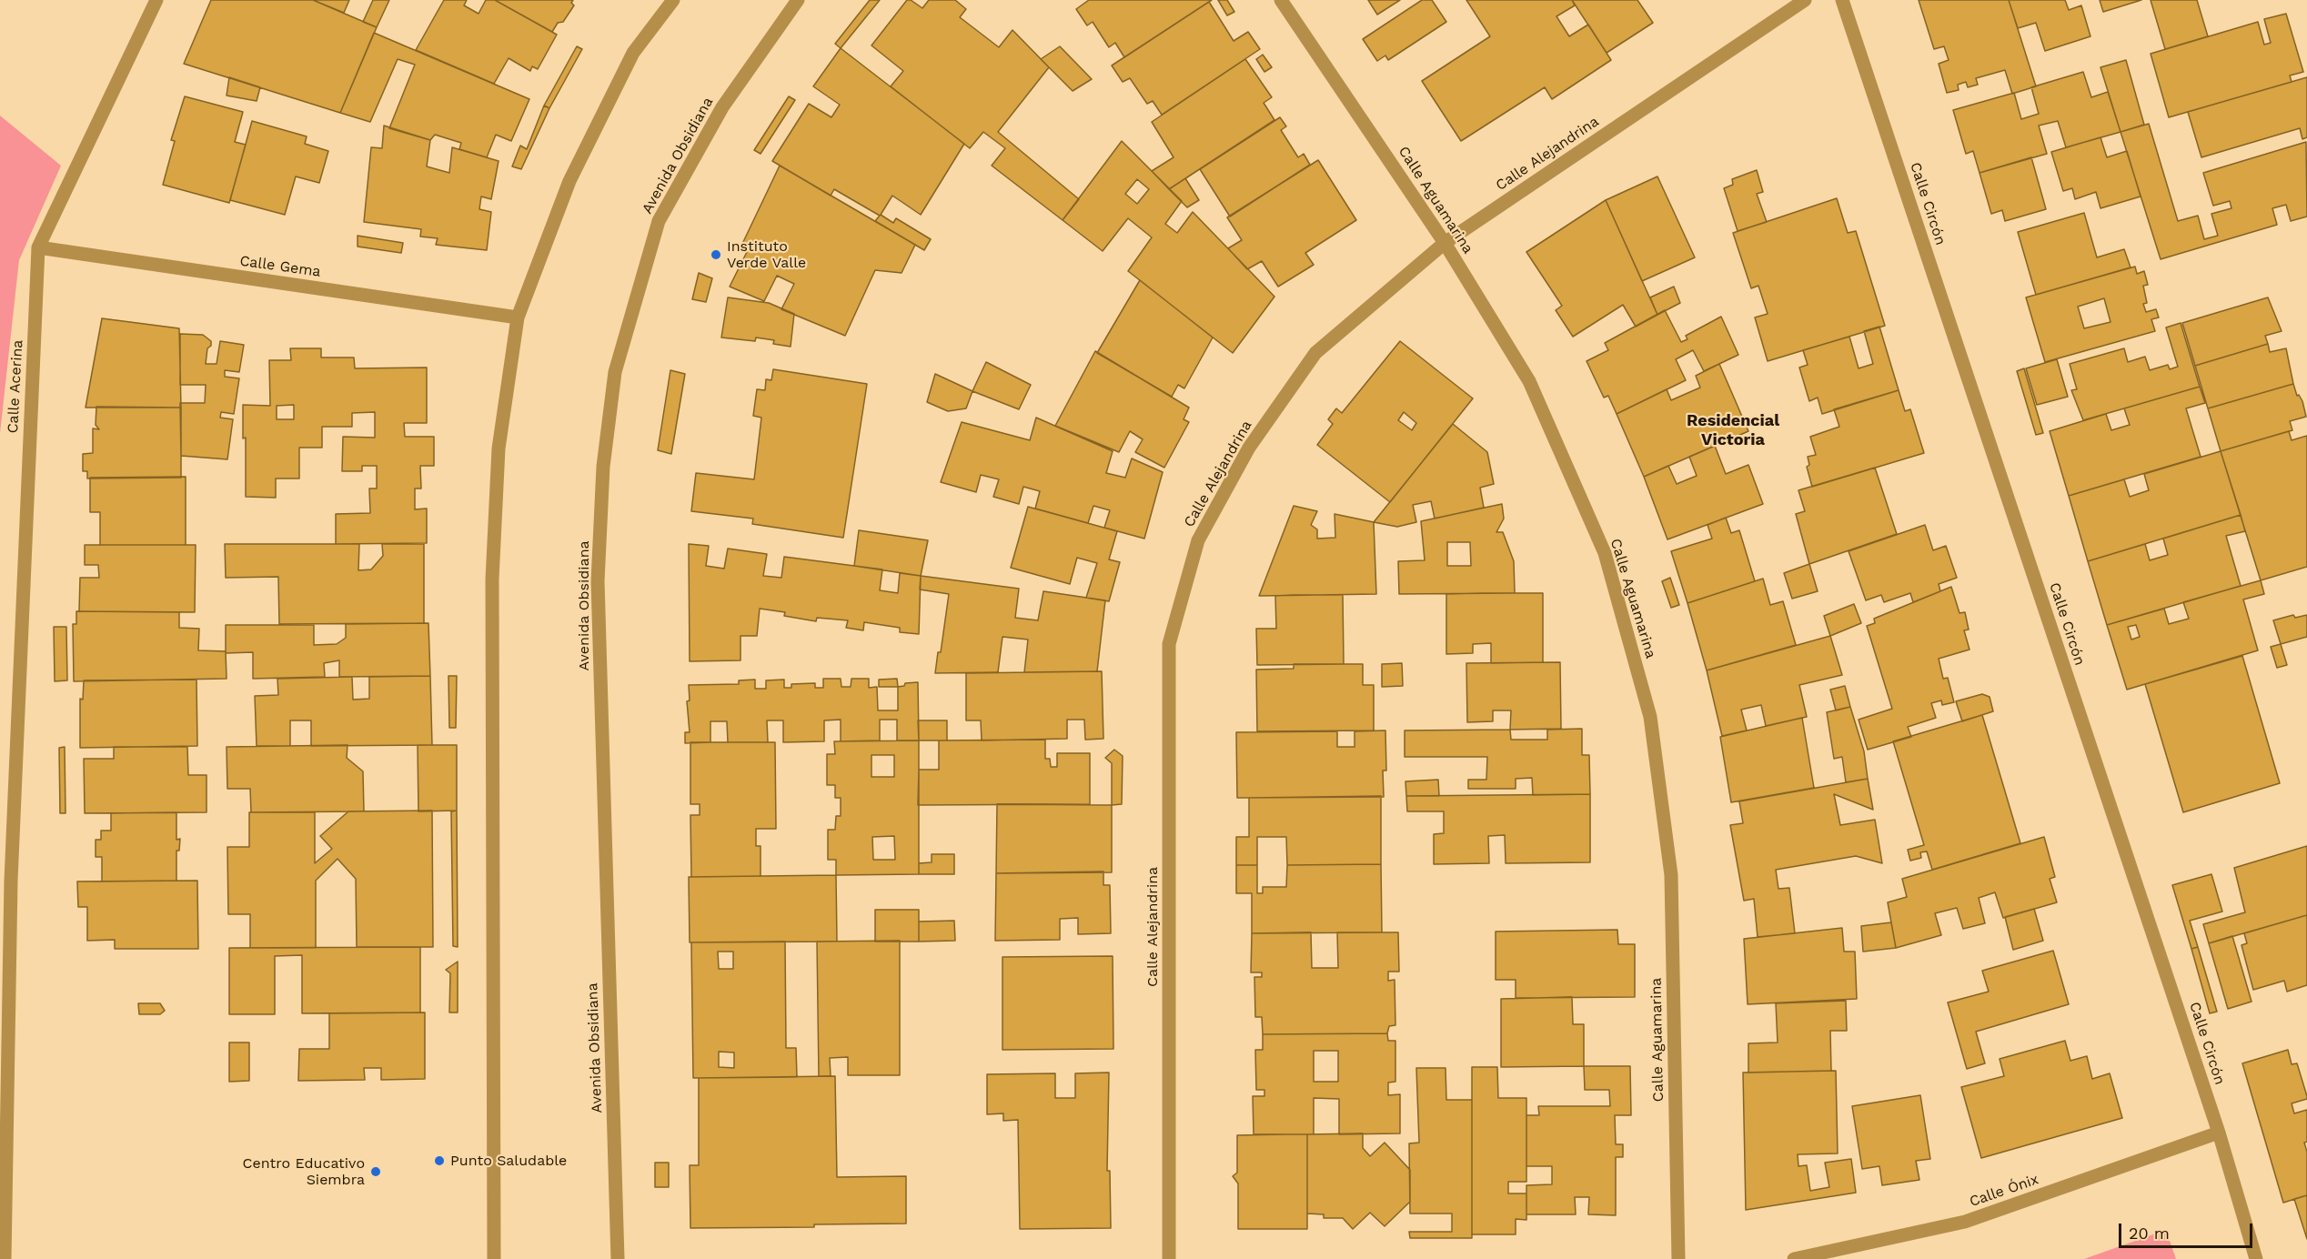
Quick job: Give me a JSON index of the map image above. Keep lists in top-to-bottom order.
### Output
{
  "streets": {
    "street": [
      "Calle Alejandrina",
      "Avenida Obsidiana",
      "Calle Aguamarina",
      "Calle Circón",
      "Calle Gema",
      "Calle Acerina",
      "Calle Ónix"
    ]
  },
  "crossings": [
    ["Calle Alejandrina", "Calle Aguamarina"],
    ["Calle Circón", "Calle Ónix"],
    ["Calle Gema", "Calle Acerina"]
  ],
  "districts": ["Residencial Victoria"],
  "places": ["Instituto Verde Valle", "Punto Saludable", "Centro Educativo Siembra"],
  "scale_bar": "20 m"
}
